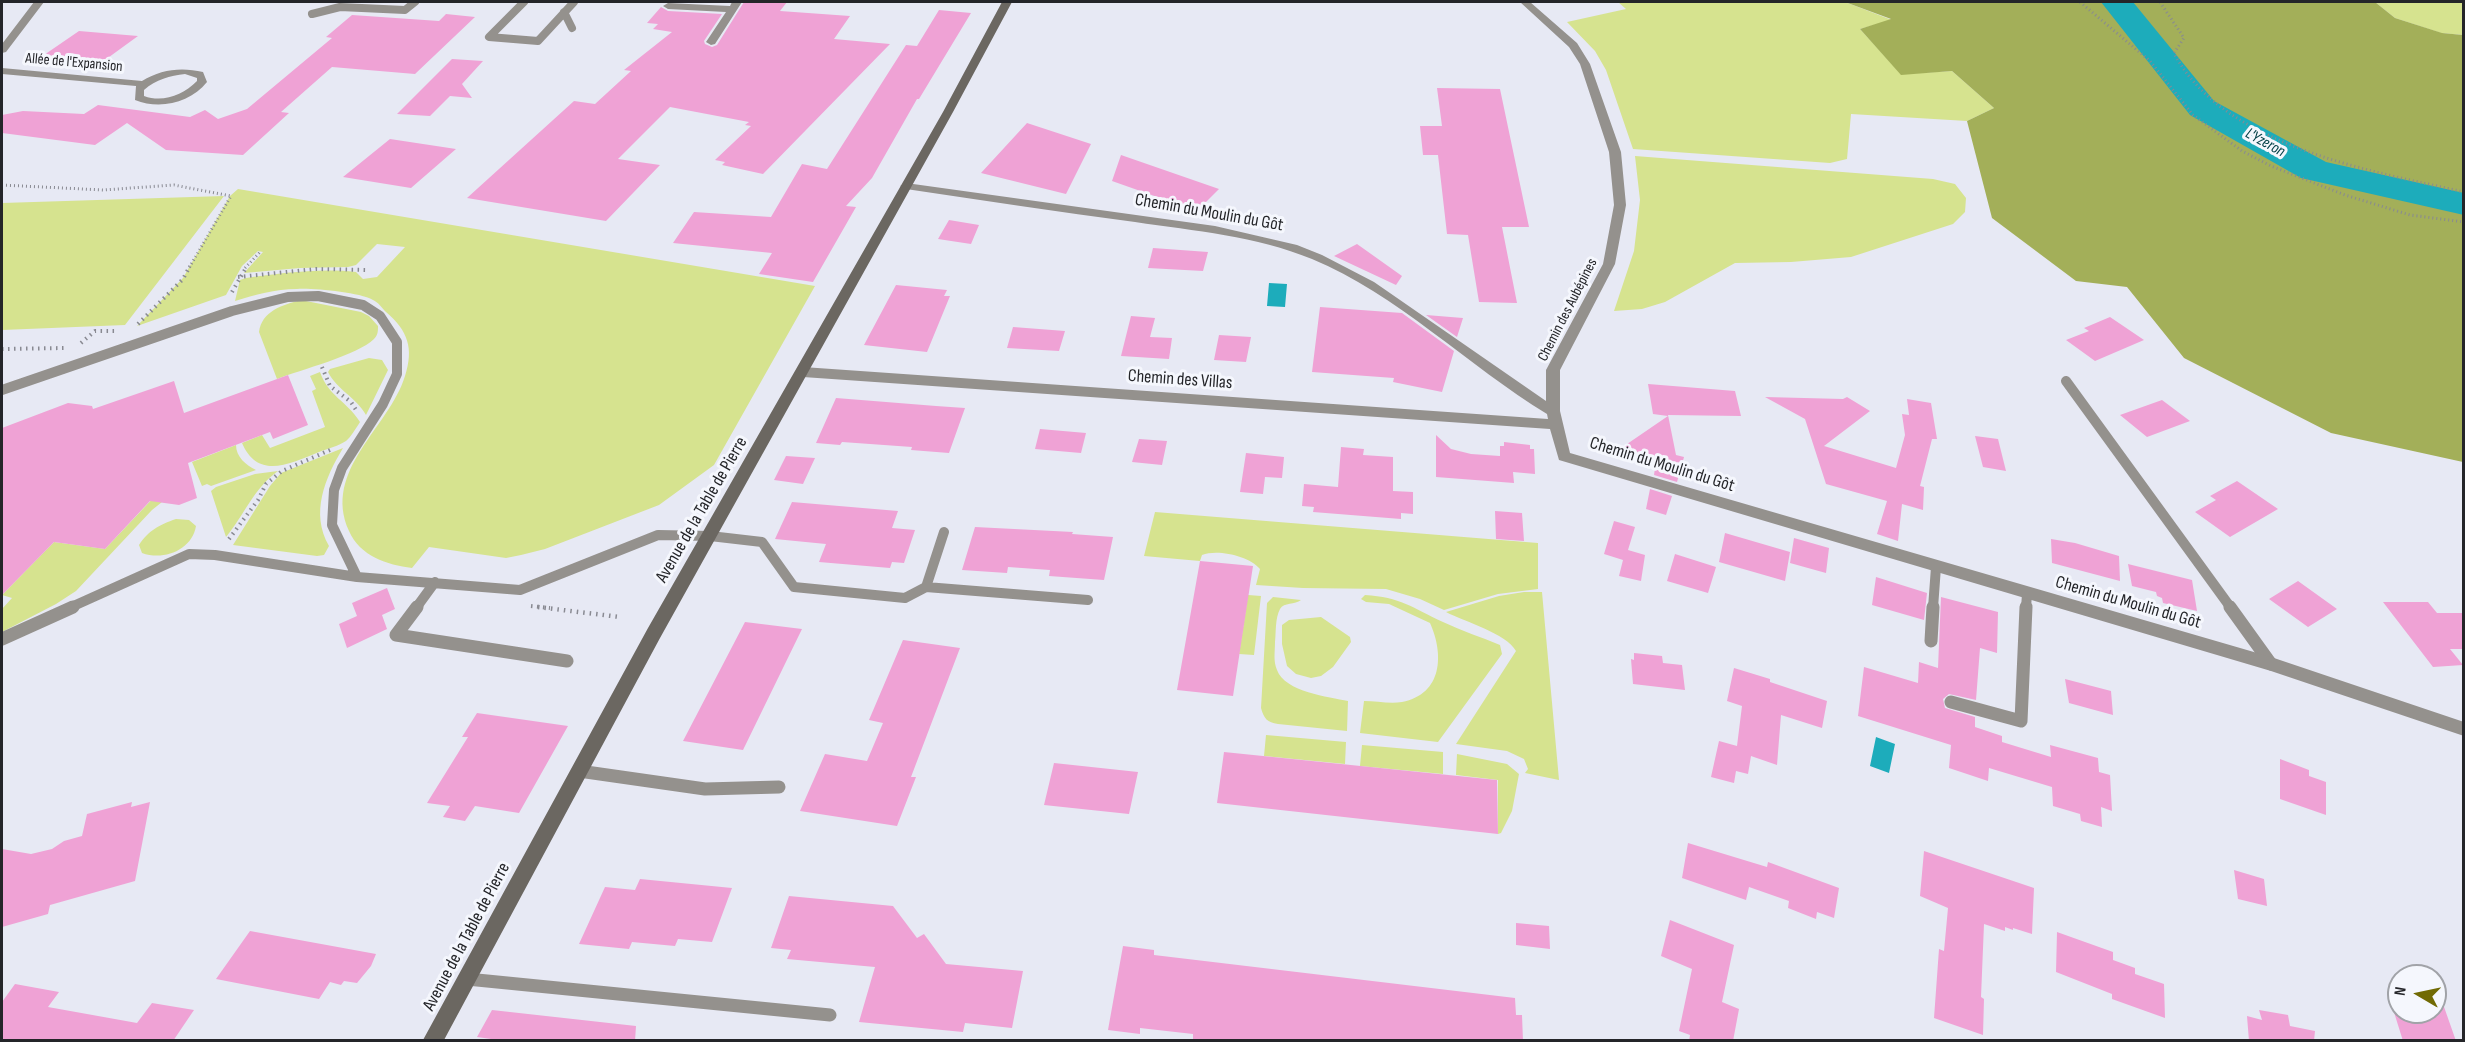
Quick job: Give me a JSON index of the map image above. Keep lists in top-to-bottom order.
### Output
{
  "streets": {
    "main road": ["Avenue de la Table de Pierre"],
    "street": [
      "Allée de l'Expansion",
      "Chemin du Moulin du Gôt",
      "Chemin des Aubépines",
      "Chemin des Villas"
    ]
  },
  "crossings": [
    ["Chemin du Moulin du Gôt", "Chemin des Aubépines"],
    ["Chemin du Moulin du Gôt", "Chemin des Villas"],
    ["Chemin du Moulin du Gôt", "Avenue de la Table de Pierre"],
    ["Chemin des Aubépines", "Chemin des Villas"],
    ["Chemin des Villas", "Avenue de la Table de Pierre"]
  ],
  "water": ["L'Yzeron"],
  "north": "left"
}
